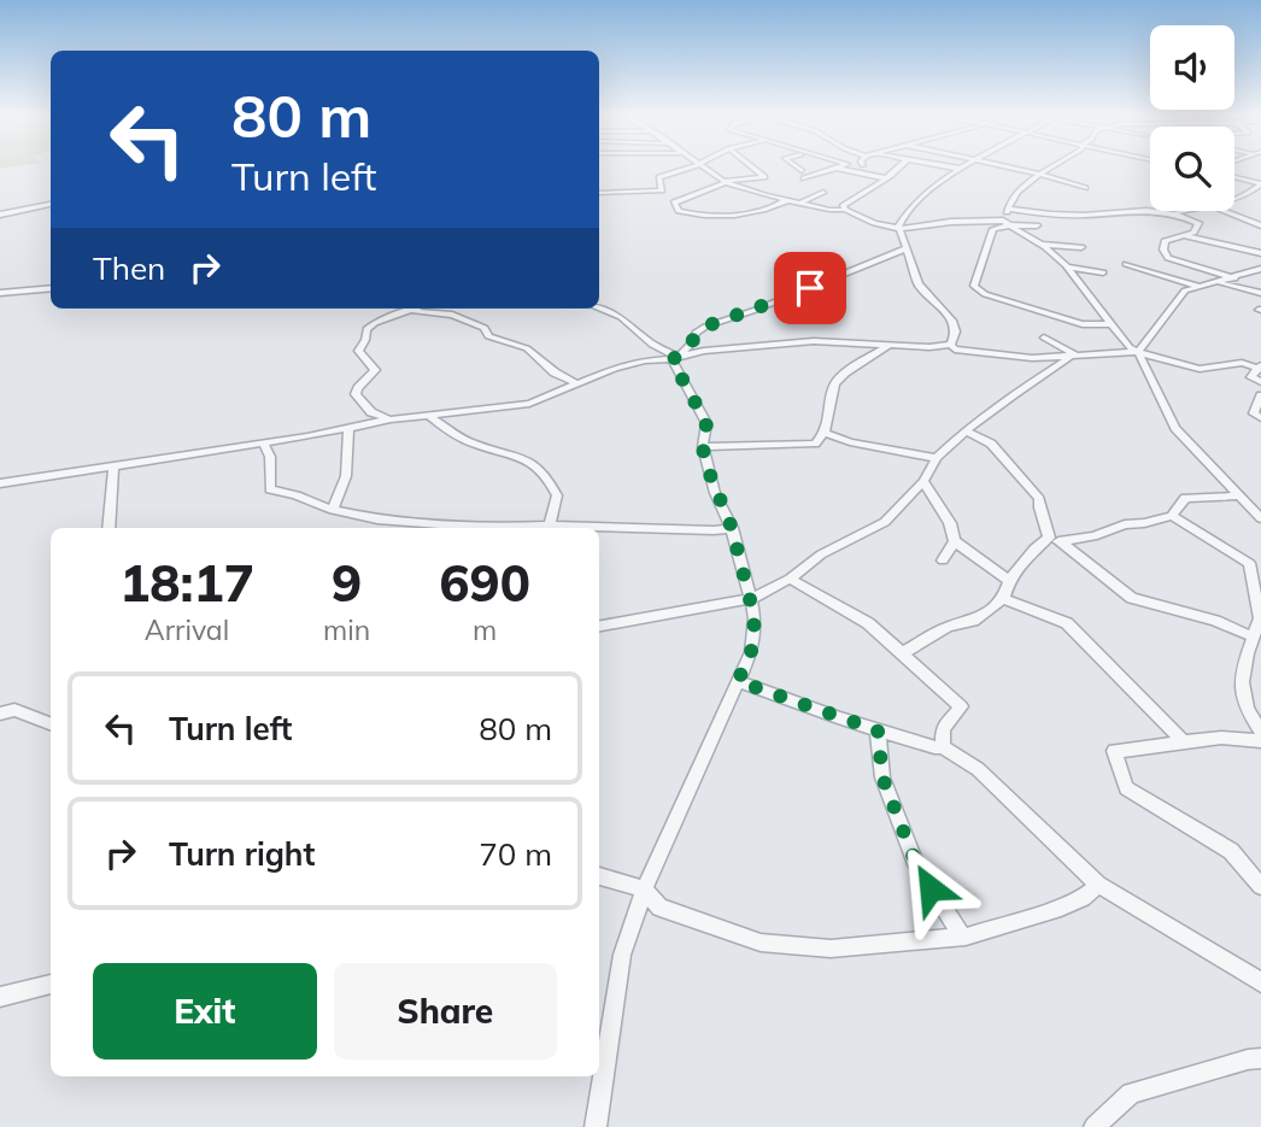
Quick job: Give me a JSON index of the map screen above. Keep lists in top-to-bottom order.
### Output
{
  "page": {
    "turn": ["80 m", "Turn left"],
    "then": "Then",
    "eta": [
      "18:17",
      "Arrival",
      "9",
      "min",
      "690",
      "m"
    ],
    "list": [
      {
        "name": "Turn left",
        "value": "80 m"
      },
      {
        "name": "Turn right",
        "value": "70 m"
      }
    ],
    "buttons": ["Exit", "Share"]
  }
}
